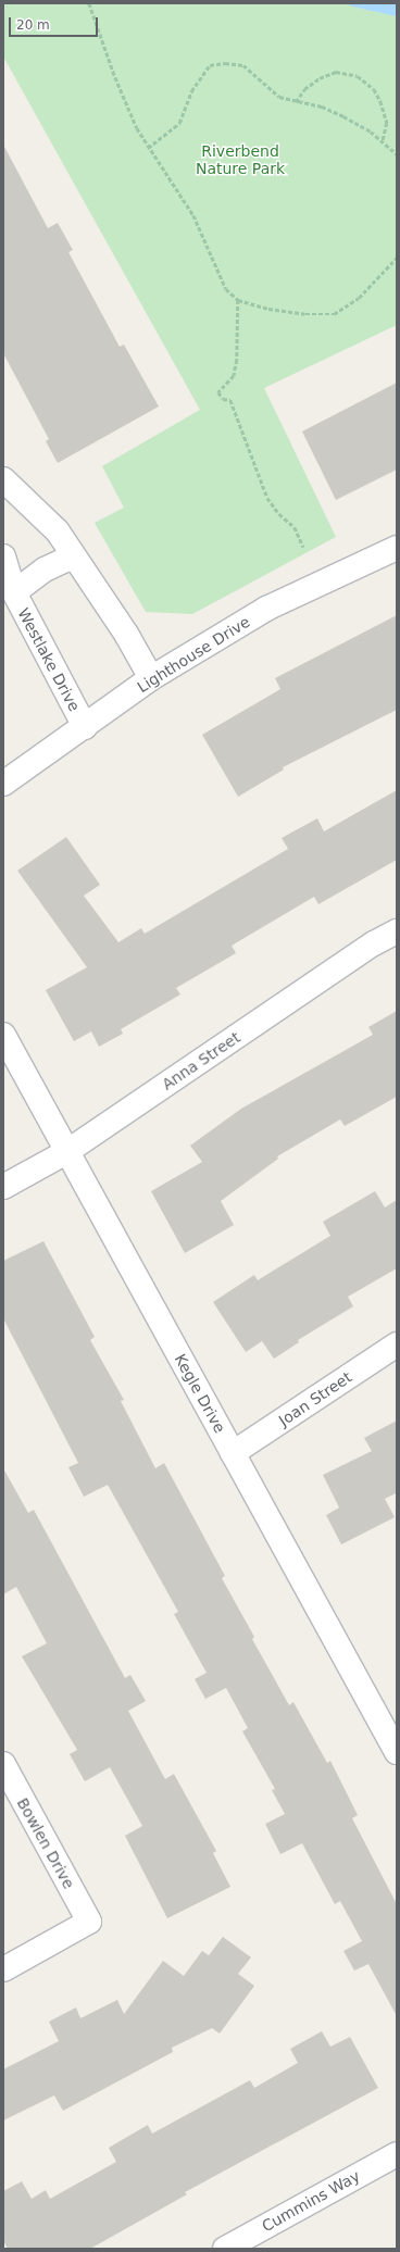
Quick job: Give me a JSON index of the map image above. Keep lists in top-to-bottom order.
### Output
{
  "streets": {
    "street": [
      "Lighthouse Drive",
      "Westlake Drive",
      "Anna Street",
      "Kegle Drive",
      "Joan Street",
      "Bowlen Drive",
      "Cummins Way"
    ]
  },
  "crossings": [
    ["Lighthouse Drive", "Westlake Drive"],
    ["Anna Street", "Kegle Drive"],
    ["Kegle Drive", "Joan Street"]
  ],
  "parks": ["Riverbend Nature Park"],
  "scale_bar": "20 m"
}
